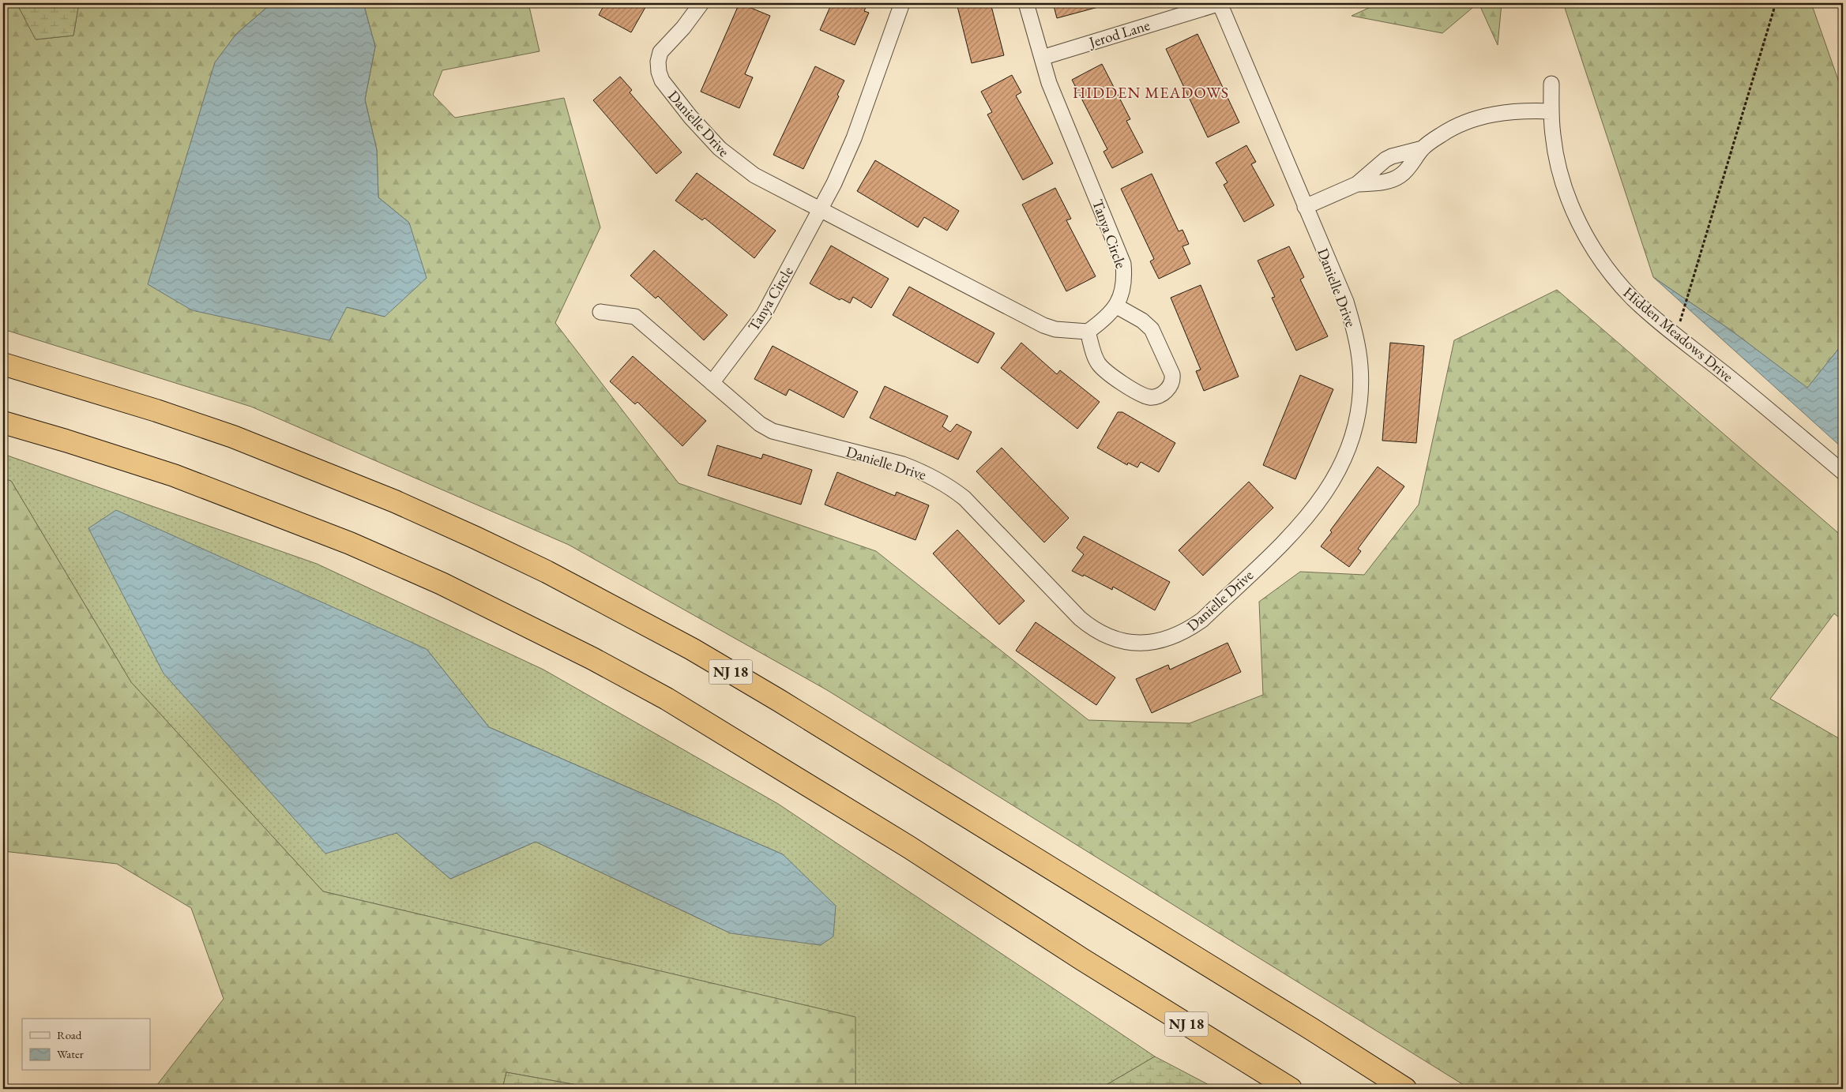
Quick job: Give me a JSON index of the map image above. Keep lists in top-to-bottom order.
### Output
{
  "streets": {
    "highway": ["NJ 18"],
    "street": [
      "Jerod Lane",
      "Danielle Drive",
      "Tanya Circle",
      "Hidden Meadows Drive"
    ]
  },
  "crossings": [
    ["Jerod Lane", "Danielle Drive"],
    ["Jerod Lane", "Tanya Circle"],
    ["Danielle Drive", "Tanya Circle"]
  ],
  "districts": ["HIDDEN MEADOWS"],
  "legend": ["Road", "Water"]
}
